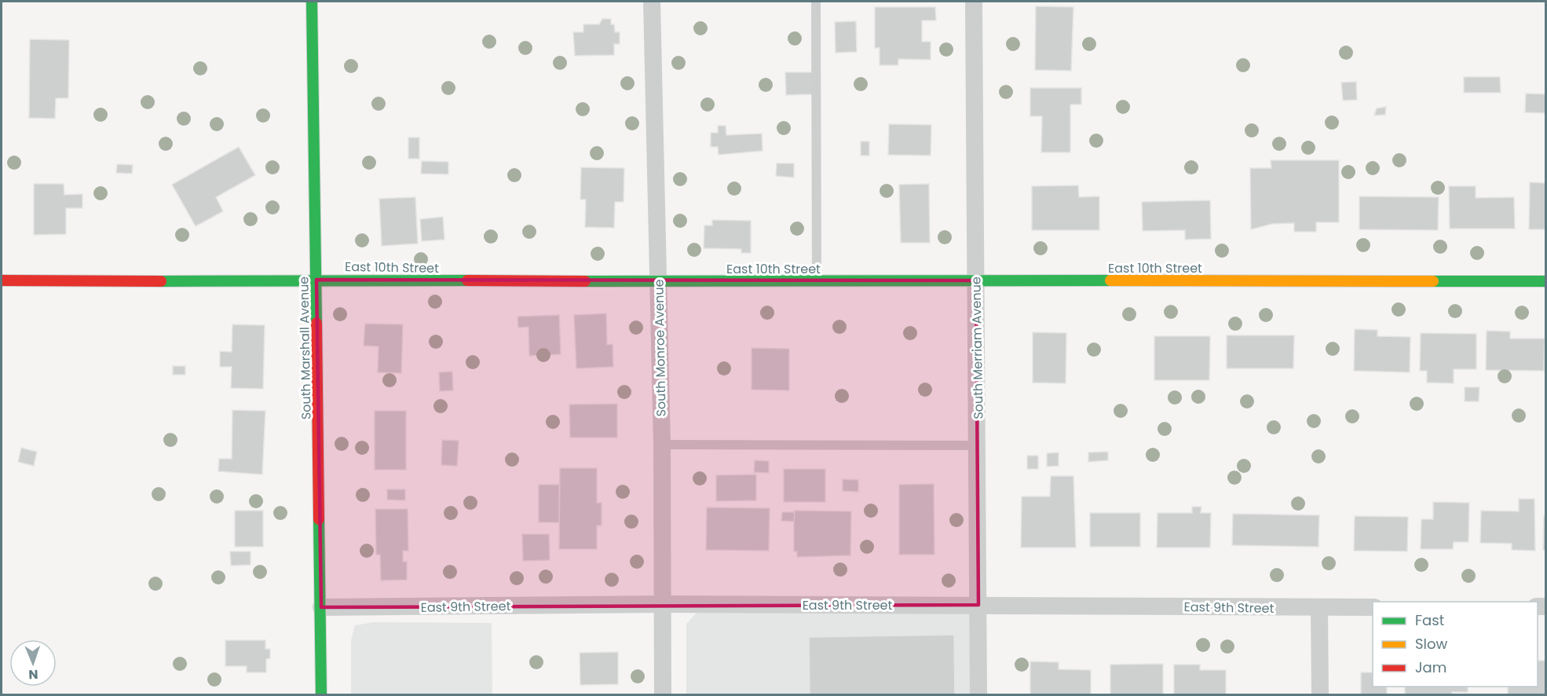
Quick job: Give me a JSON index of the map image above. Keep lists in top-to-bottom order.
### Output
{
  "streets": {
    "street": [
      "East 10th Street",
      "South Marshall Avenue",
      "South Monroe Avenue",
      "South Merriam Avenue",
      "East 9th Street"
    ]
  },
  "crossings": [
    ["East 10th Street", "South Marshall Avenue"],
    ["East 10th Street", "South Monroe Avenue"],
    ["East 10th Street", "South Merriam Avenue"],
    ["South Marshall Avenue", "East 9th Street"],
    ["South Monroe Avenue", "East 9th Street"],
    ["South Merriam Avenue", "East 9th Street"]
  ],
  "legend": ["Fast", "Slow", "Jam"],
  "north": "bottom"
}
